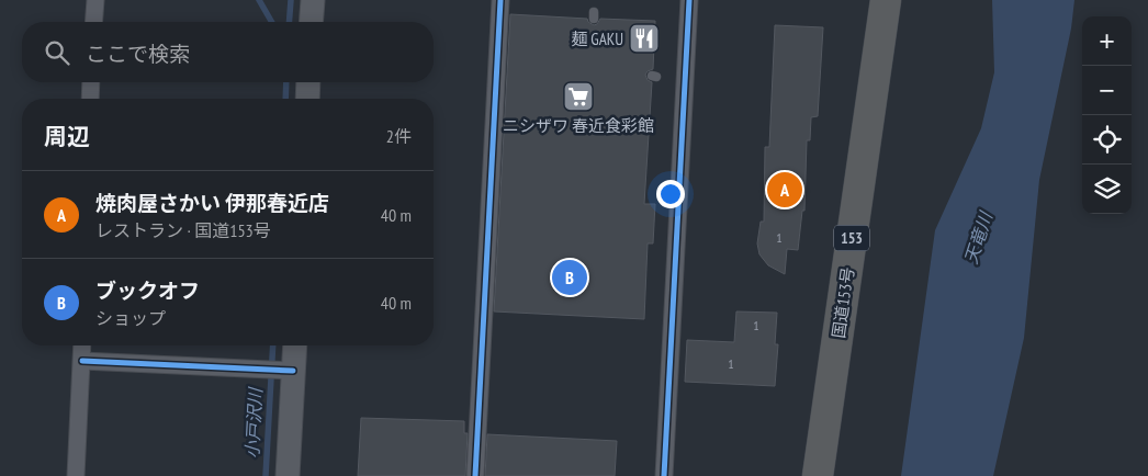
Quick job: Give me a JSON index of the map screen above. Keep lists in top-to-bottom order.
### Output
{
  "streets": {
    "highway": ["153", "国道153号"]
  },
  "water": ["天竜川", "小戸沢川"],
  "places": {
    "restaurant": ["麺 GAKU"],
    "supermarket": ["ニシザワ 春近食彩館"]
  },
  "house_numbers": ["1", "1", "1"],
  "page": {
    "map_buttons": ["+", "−"],
    "search": "ここで検索",
    "heading": ["周辺", "2件"],
    "pins": ["A", "B"],
    "list": [
      {
        "mark": "A",
        "name": "焼肉屋さかい 伊那春近店",
        "note": "レストラン · 国道153号",
        "value": "40 m"
      },
      {
        "mark": "B",
        "name": "ブックオフ",
        "note": "ショップ",
        "value": "40 m"
      }
    ]
  }
}
